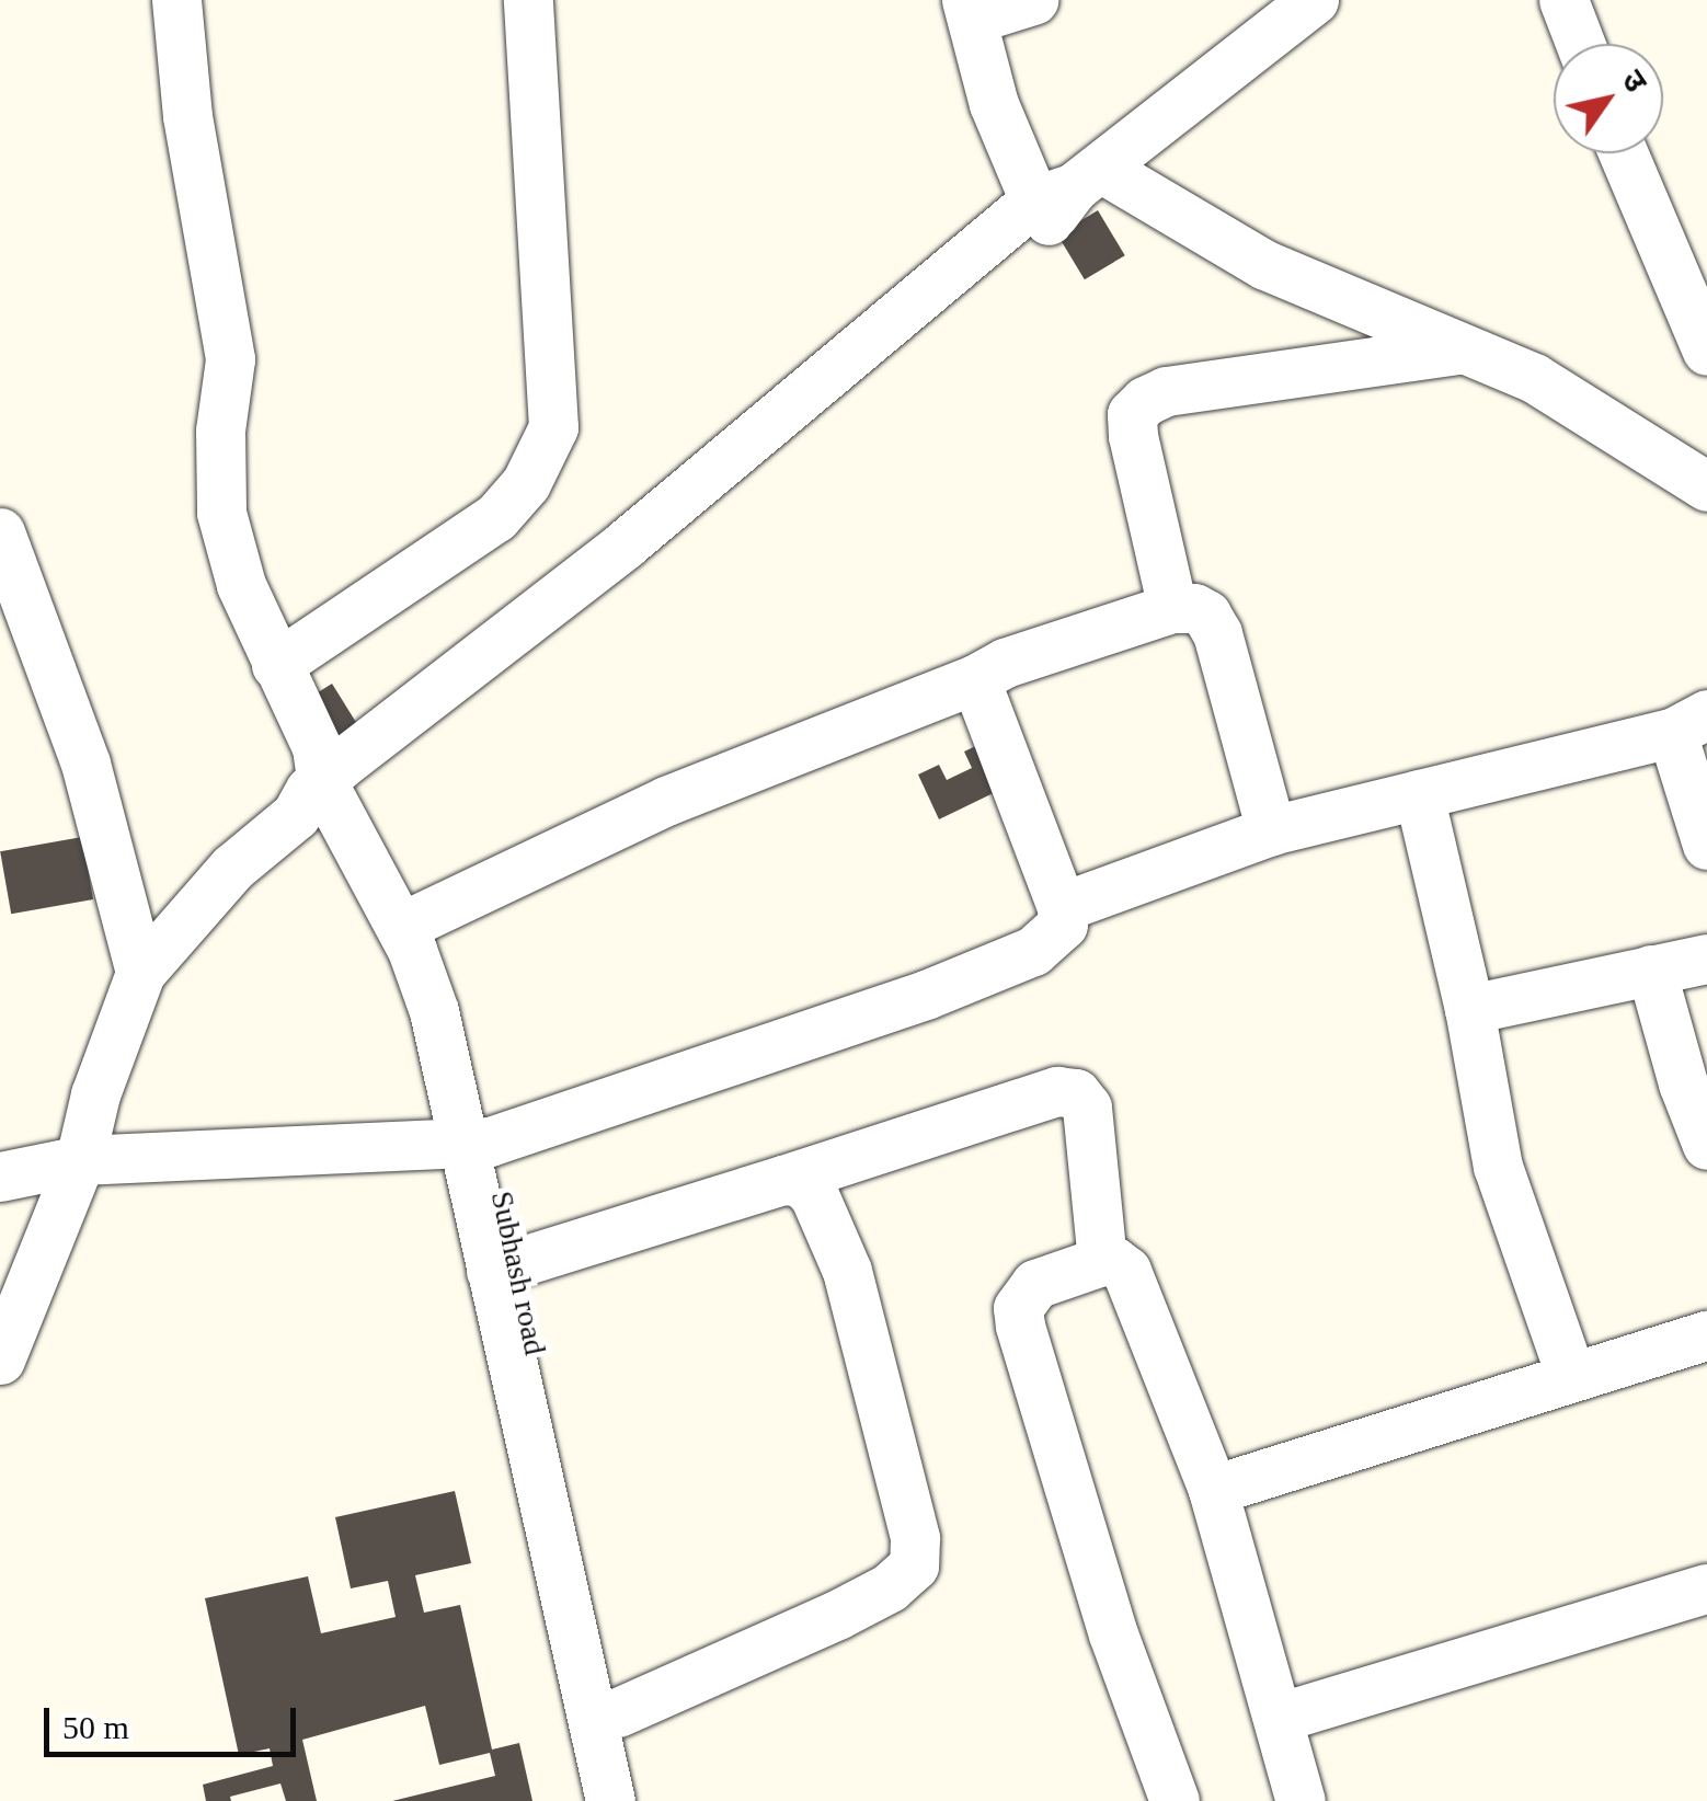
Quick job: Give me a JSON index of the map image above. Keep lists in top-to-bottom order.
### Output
{
  "streets": {
    "street": ["Subhash road"]
  },
  "scale_bar": "50 m",
  "north": "top right"
}
